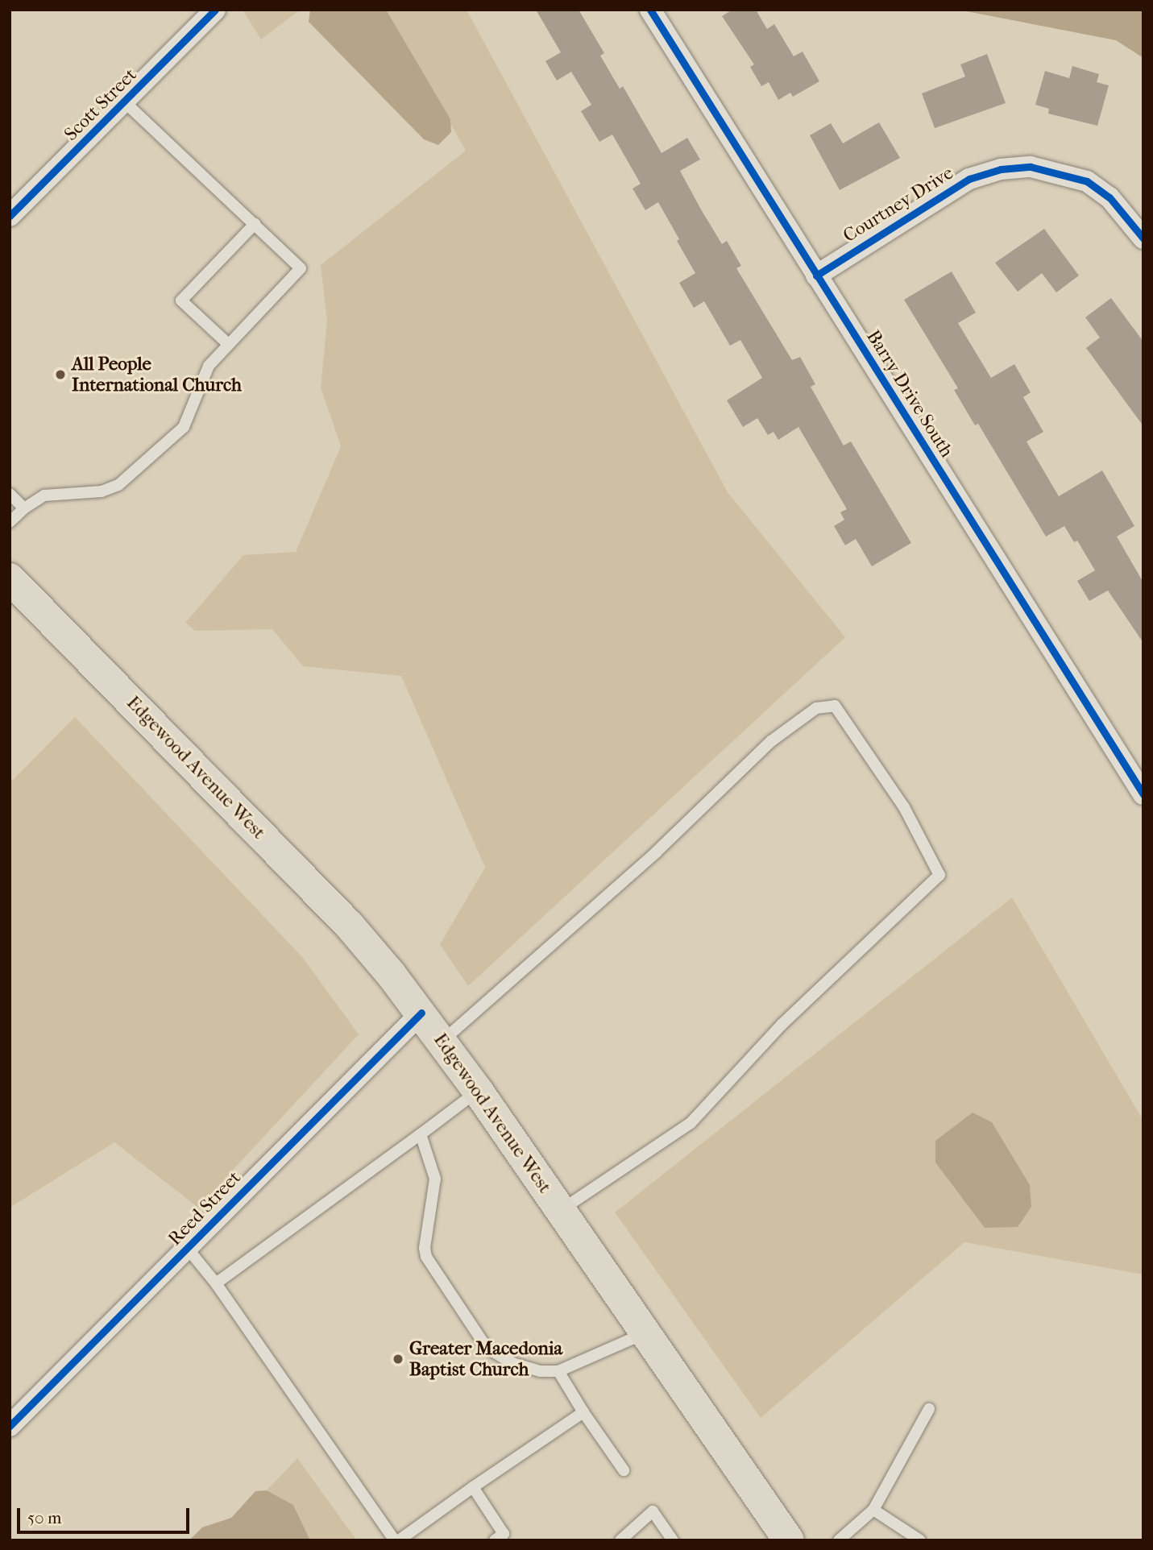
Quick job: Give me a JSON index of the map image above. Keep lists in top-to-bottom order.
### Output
{
  "streets": {
    "main road": ["Edgewood Avenue West"],
    "street": [
      "Scott Street",
      "Courtney Drive",
      "Barry Drive South",
      "Reed Street"
    ]
  },
  "crossings": [
    ["Courtney Drive", "Barry Drive South"],
    ["Edgewood Avenue West", "Reed Street"]
  ],
  "places": ["All People International Church", "Greater Macedonia Baptist Church"],
  "scale_bar": "50 m"
}
